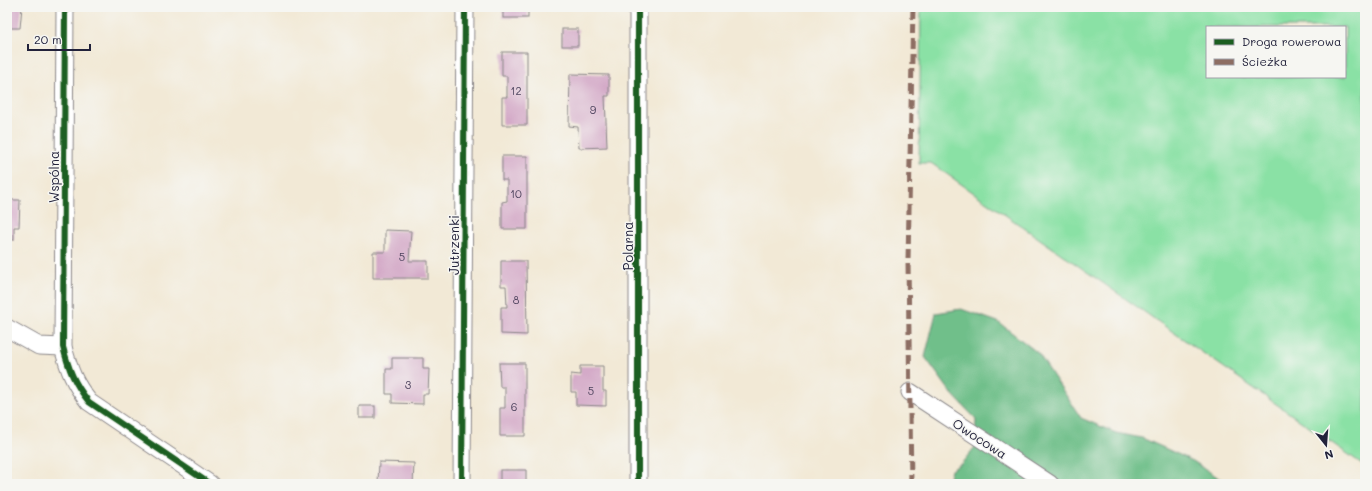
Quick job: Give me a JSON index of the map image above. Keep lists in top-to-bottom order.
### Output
{
  "streets": {
    "street": [
      "Wspólna",
      "Jutrzenki",
      "Polarna",
      "Owocowa"
    ]
  },
  "house_numbers": [
    "12",
    "9",
    "10",
    "5",
    "8",
    "3",
    "5",
    "6"
  ],
  "legend": ["Droga rowerowa", "Ścieżka"],
  "scale_bar": "20 m",
  "north": "bottom"
}
